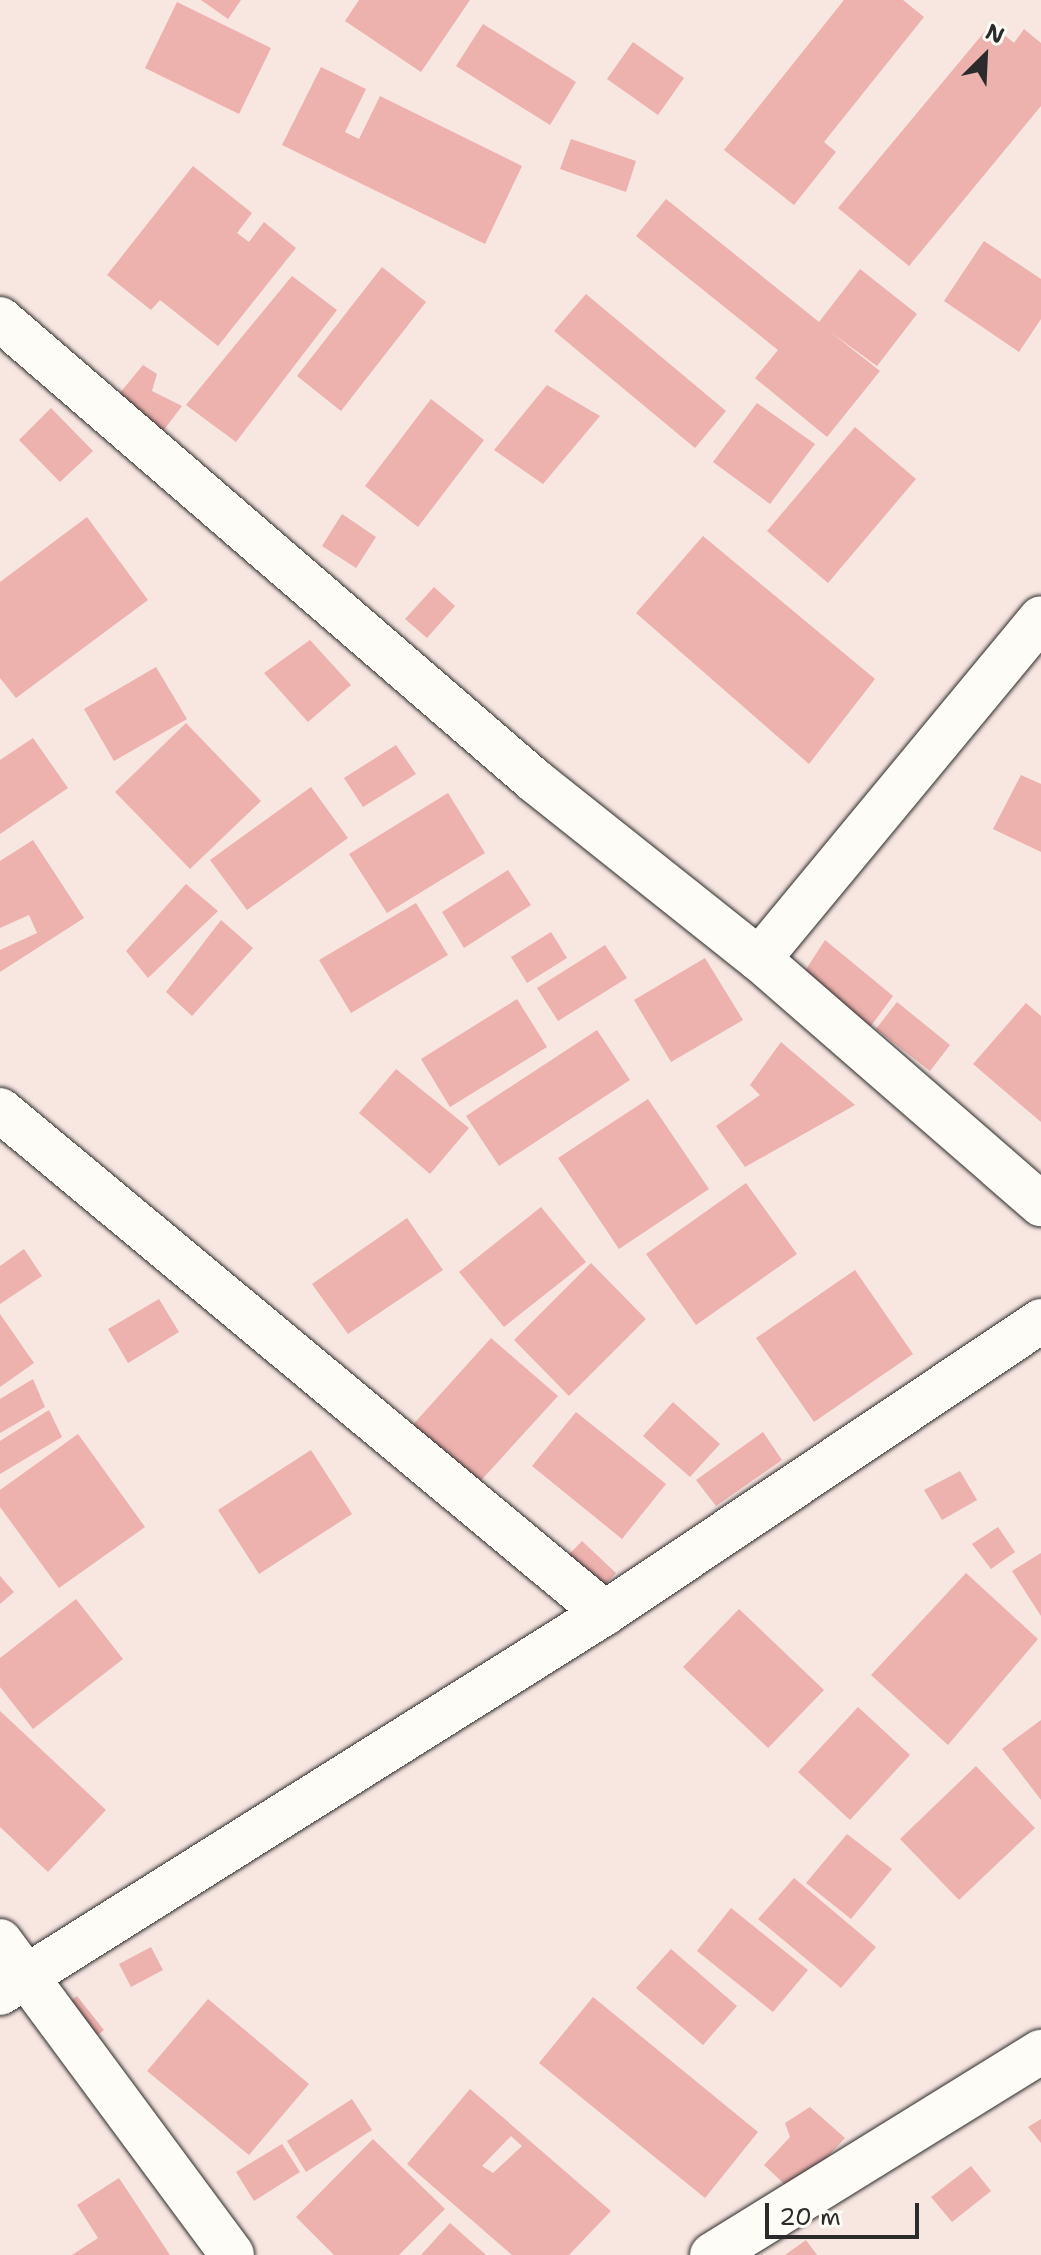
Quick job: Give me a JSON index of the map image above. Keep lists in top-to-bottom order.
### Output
{
  "scale_bar": "20 m",
  "north": "top right"
}
